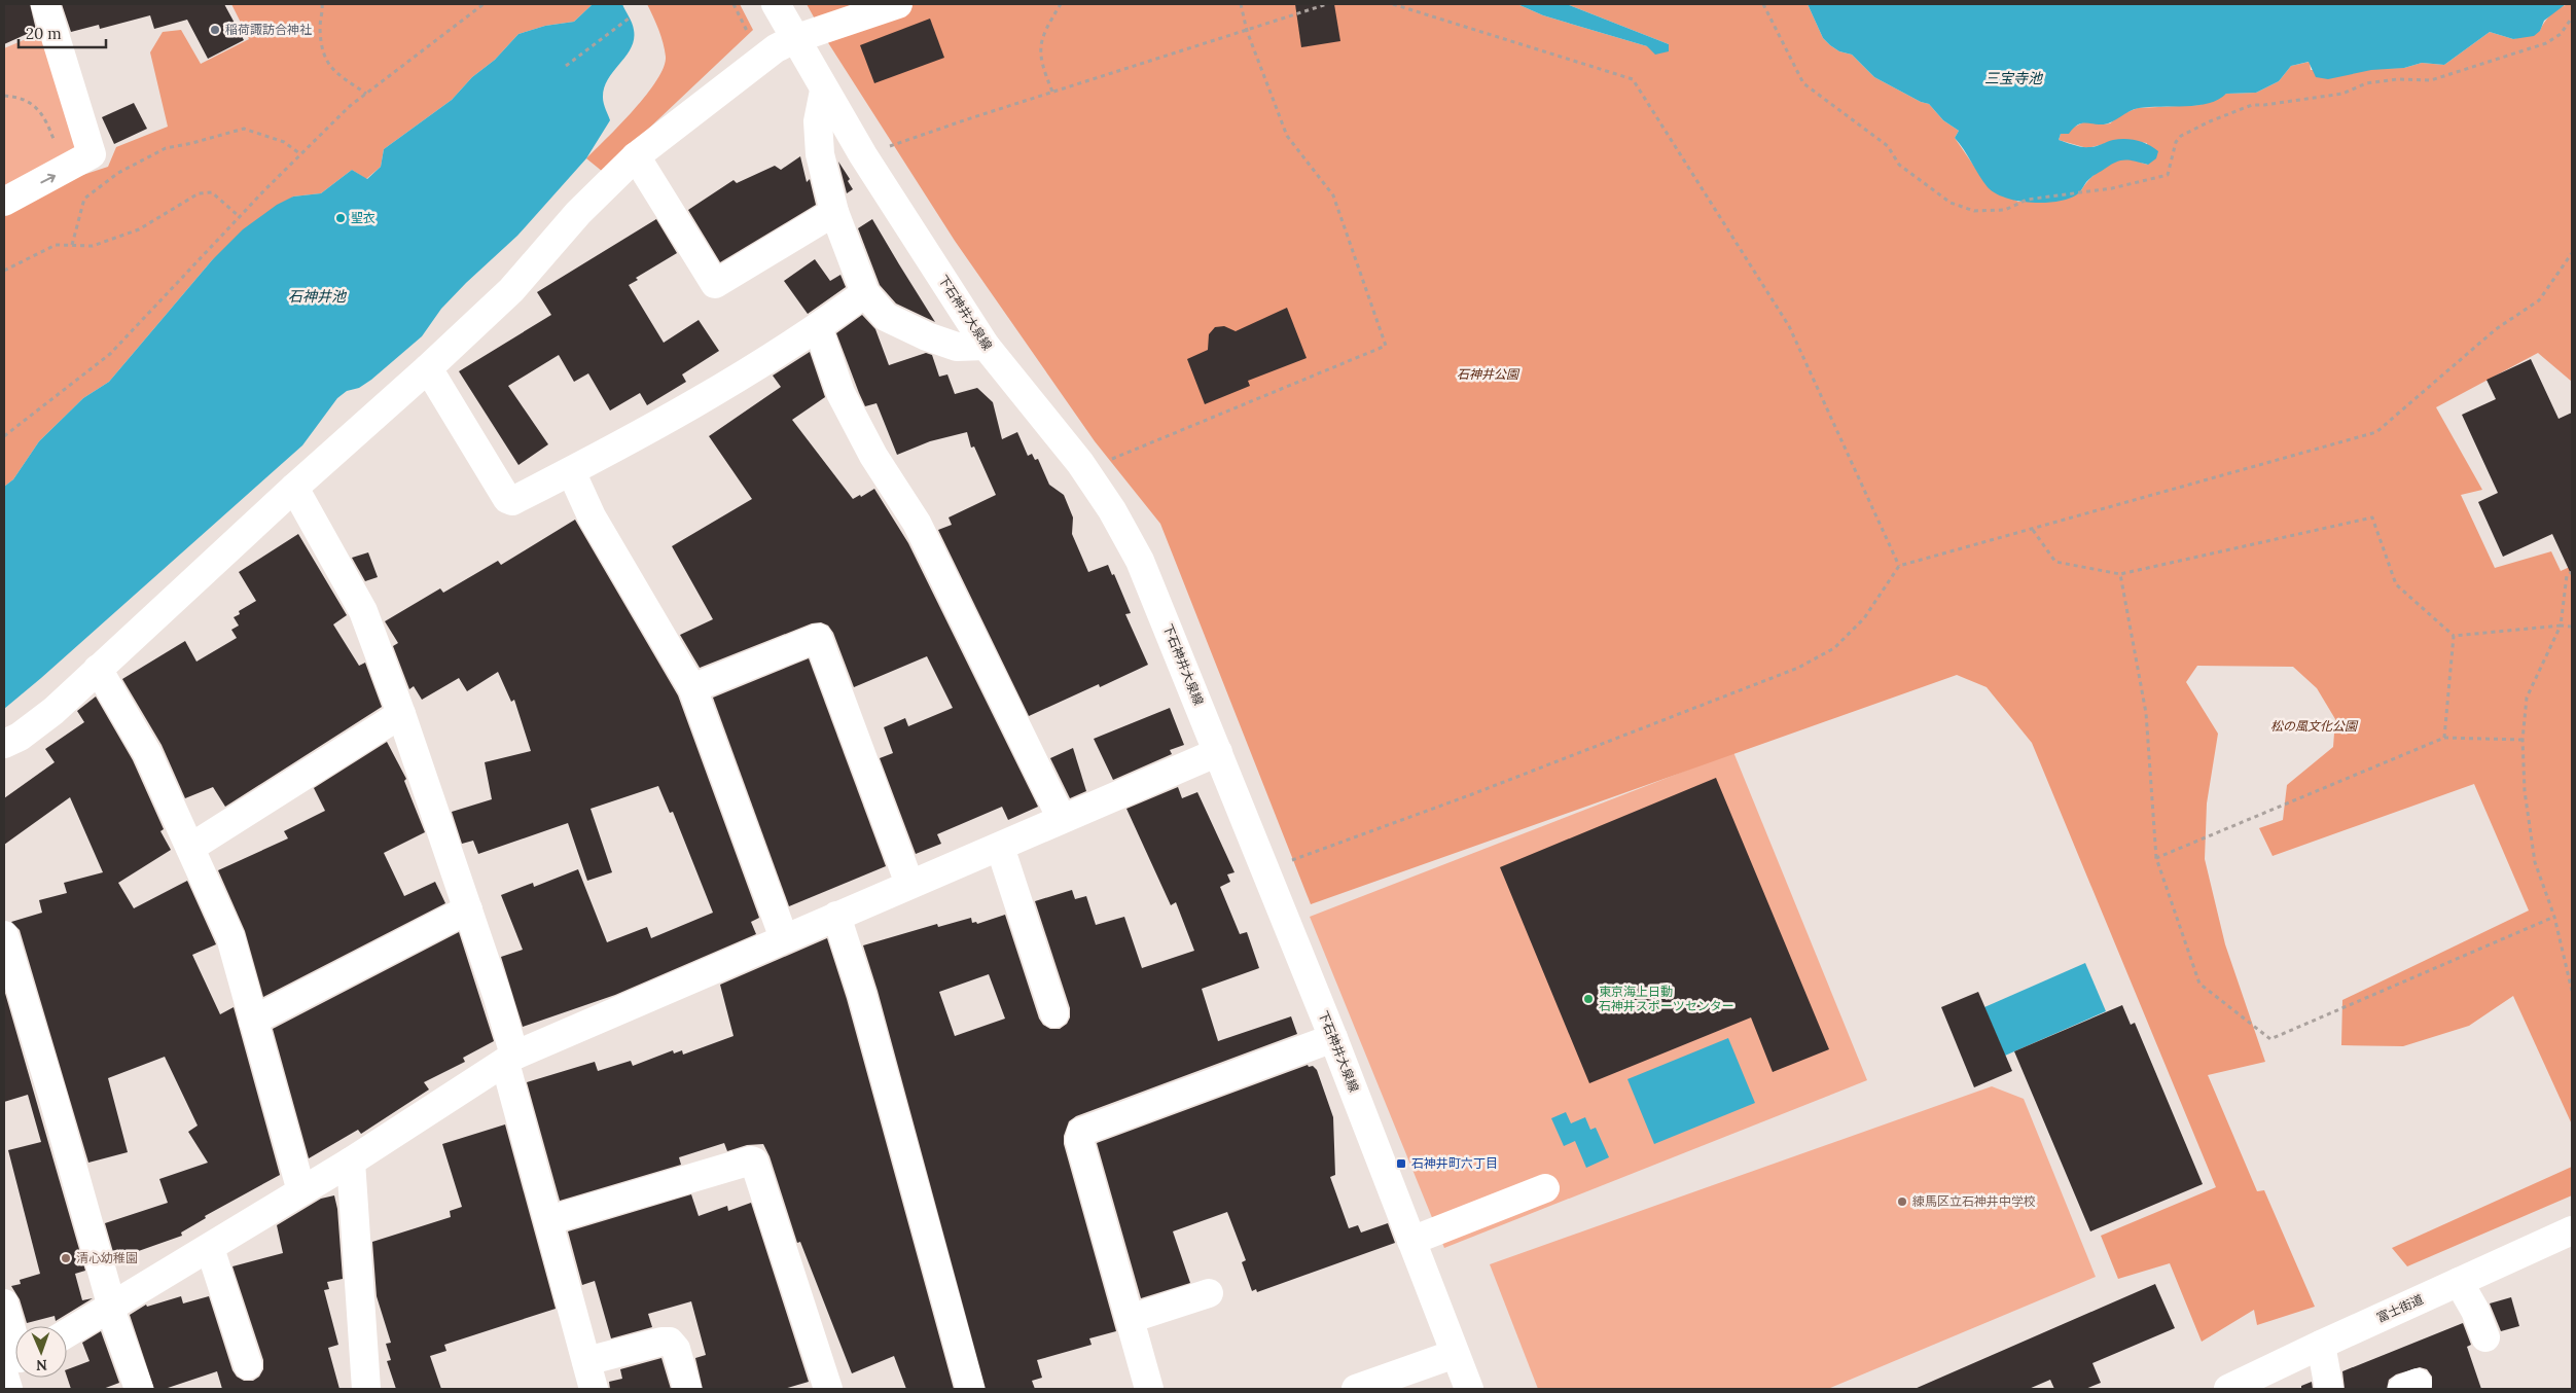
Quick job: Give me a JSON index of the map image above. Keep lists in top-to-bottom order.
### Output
{
  "streets": {
    "street": ["下石神井大泉線", "富士街道"]
  },
  "water": ["三宝寺池", "石神井池"],
  "parks": ["石神井公園", "松の風文化公園"],
  "places": {
    "other": [
      "稲荷諏訪合神社",
      "聖衣",
      "東京海上日動 石神井スポーツセンター",
      "練馬区立石神井中学校",
      "清心幼稚園"
    ],
    "transit": ["石神井町六丁目"]
  },
  "scale_bar": "20 m",
  "north": "bottom"
}
